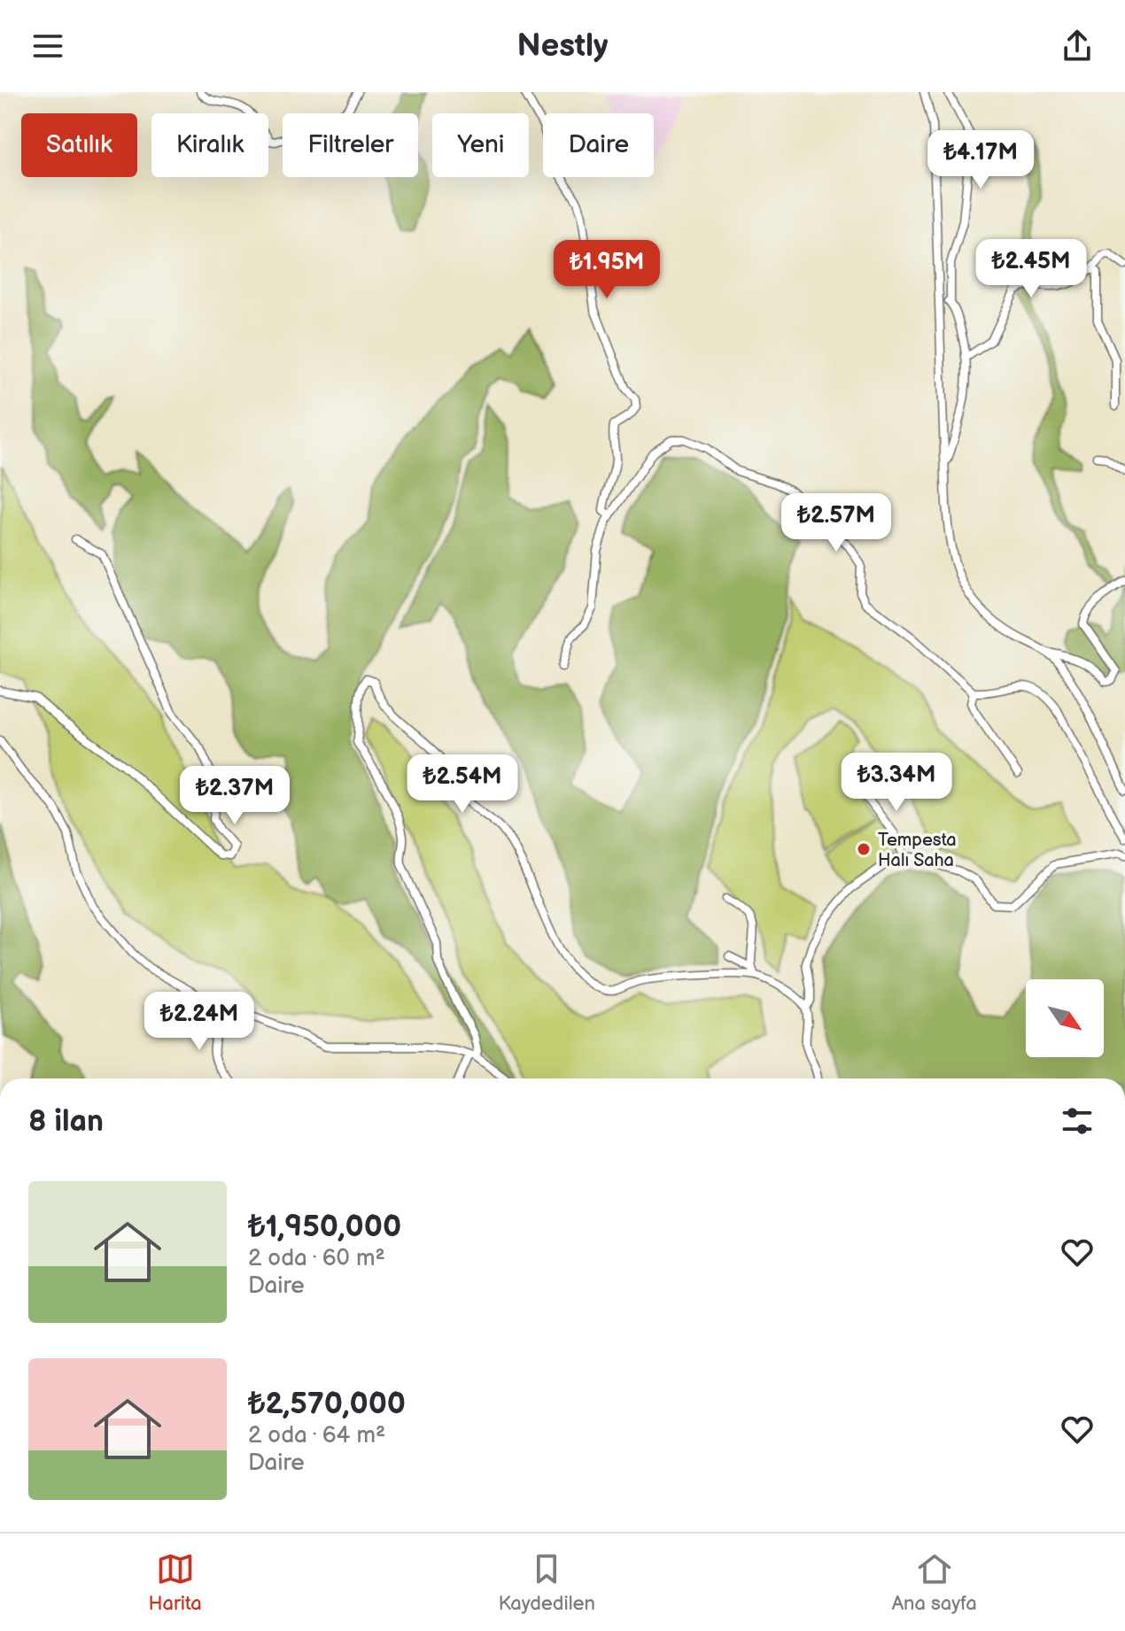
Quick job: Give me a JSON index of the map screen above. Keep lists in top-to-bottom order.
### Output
{
  "places": ["Tempesta Halı Saha"],
  "north": "bottom right",
  "page": {
    "header": "Nestly",
    "chip": [
      "Satılık",
      "Kiralık",
      "Filtreler",
      "Yeni",
      "Daire"
    ],
    "price": [
      "₺4.17M",
      "₺2.45M",
      "₺1.95M",
      "₺2.57M",
      "₺3.34M",
      "₺2.54M",
      "₺2.37M",
      "₺2.24M"
    ],
    "heading": "8 ilan",
    "list": [
      {
        "name": "₺1,950,000",
        "note": "2 oda · 60 m² · Daire"
      },
      {
        "name": "₺2,570,000",
        "note": "2 oda · 64 m² · Daire"
      }
    ],
    "tabs": ["Harita", "Kaydedilen", "Ana sayfa"]
  }
}
